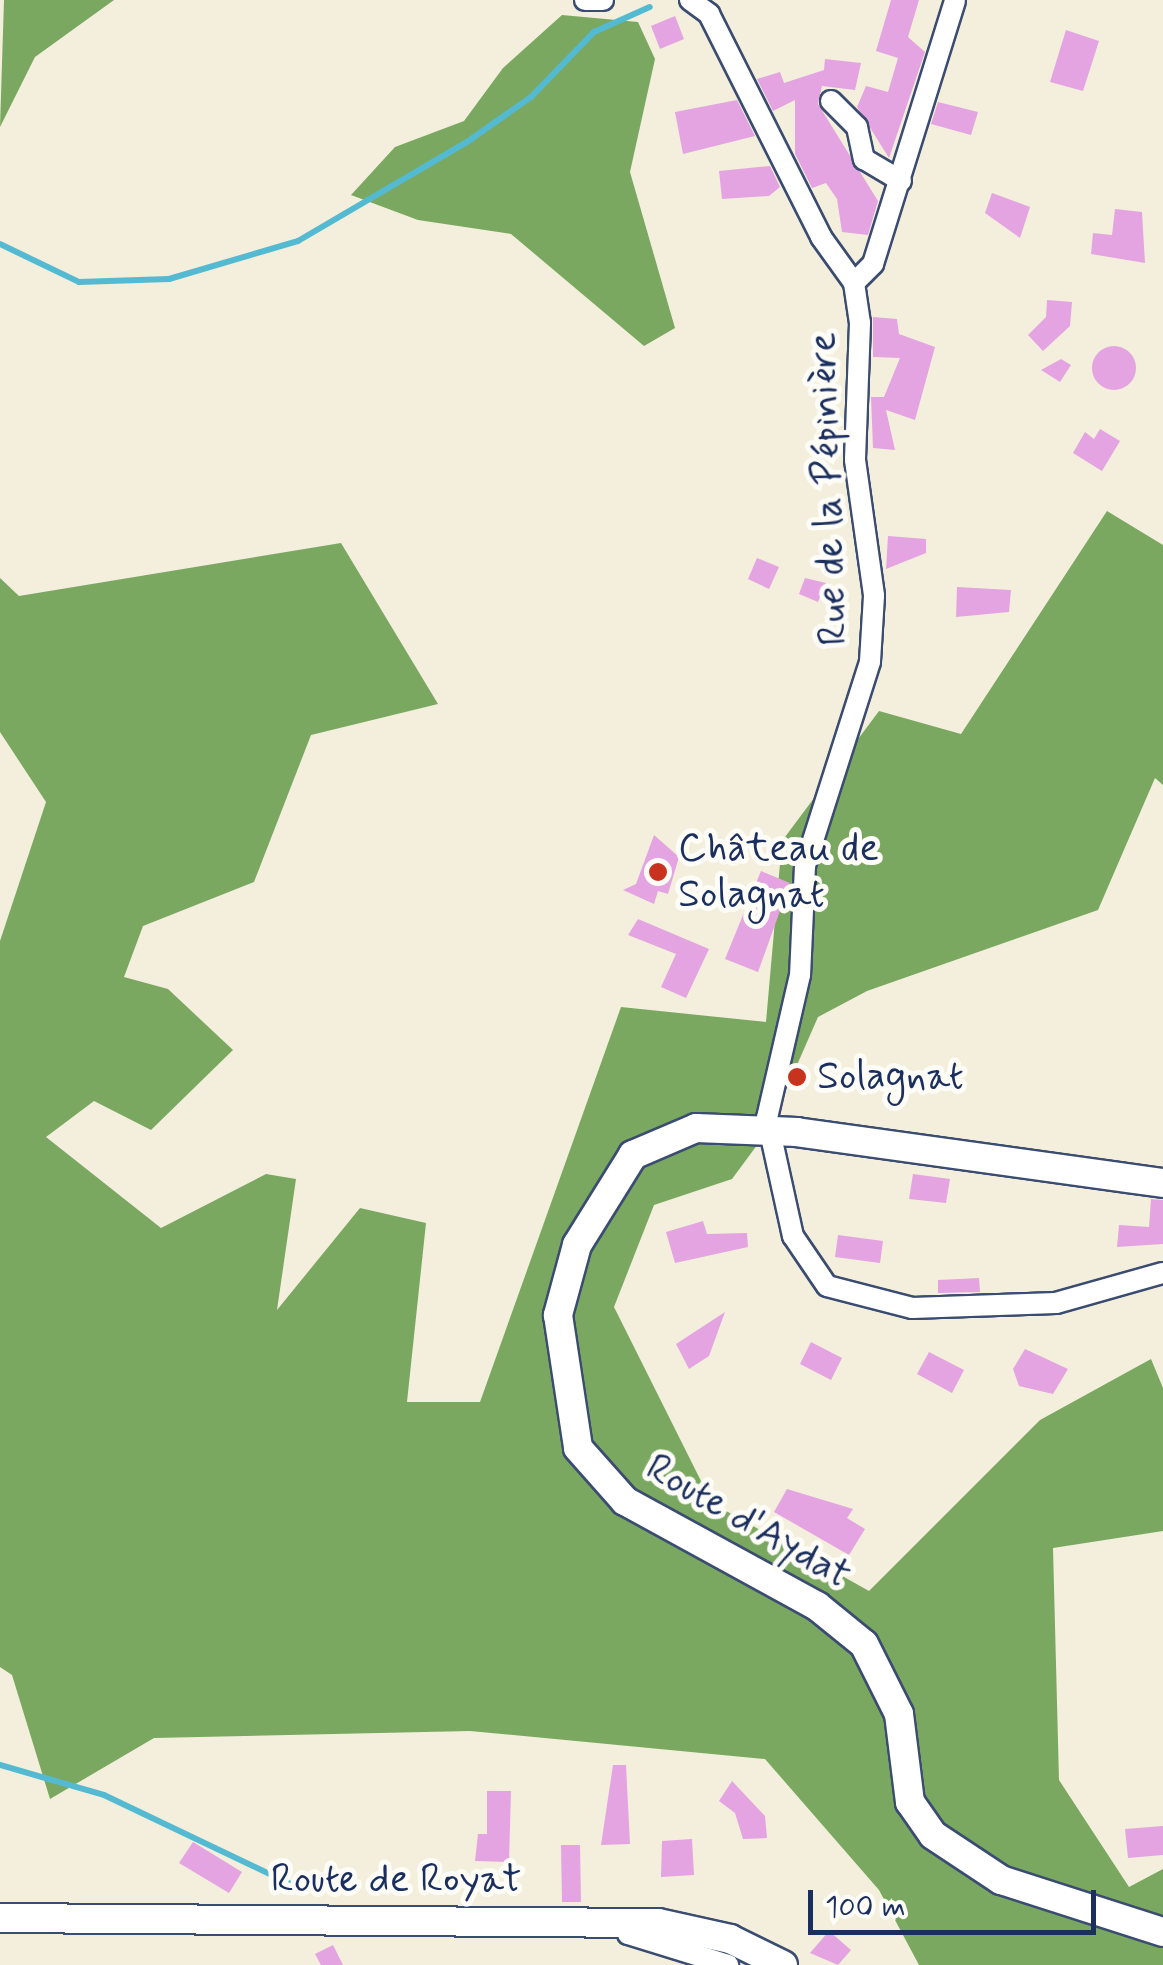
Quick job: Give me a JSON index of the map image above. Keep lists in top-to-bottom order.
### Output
{
  "streets": {
    "main road": ["Route d'Aydat", "Route de Royat"],
    "street": ["Rue de la Pépinière"]
  },
  "crossings": [
    ["Rue de la Pépinière", "Route d'Aydat"]
  ],
  "places": ["Château de Solagnat", "Solagnat"],
  "scale_bar": "100 m"
}
